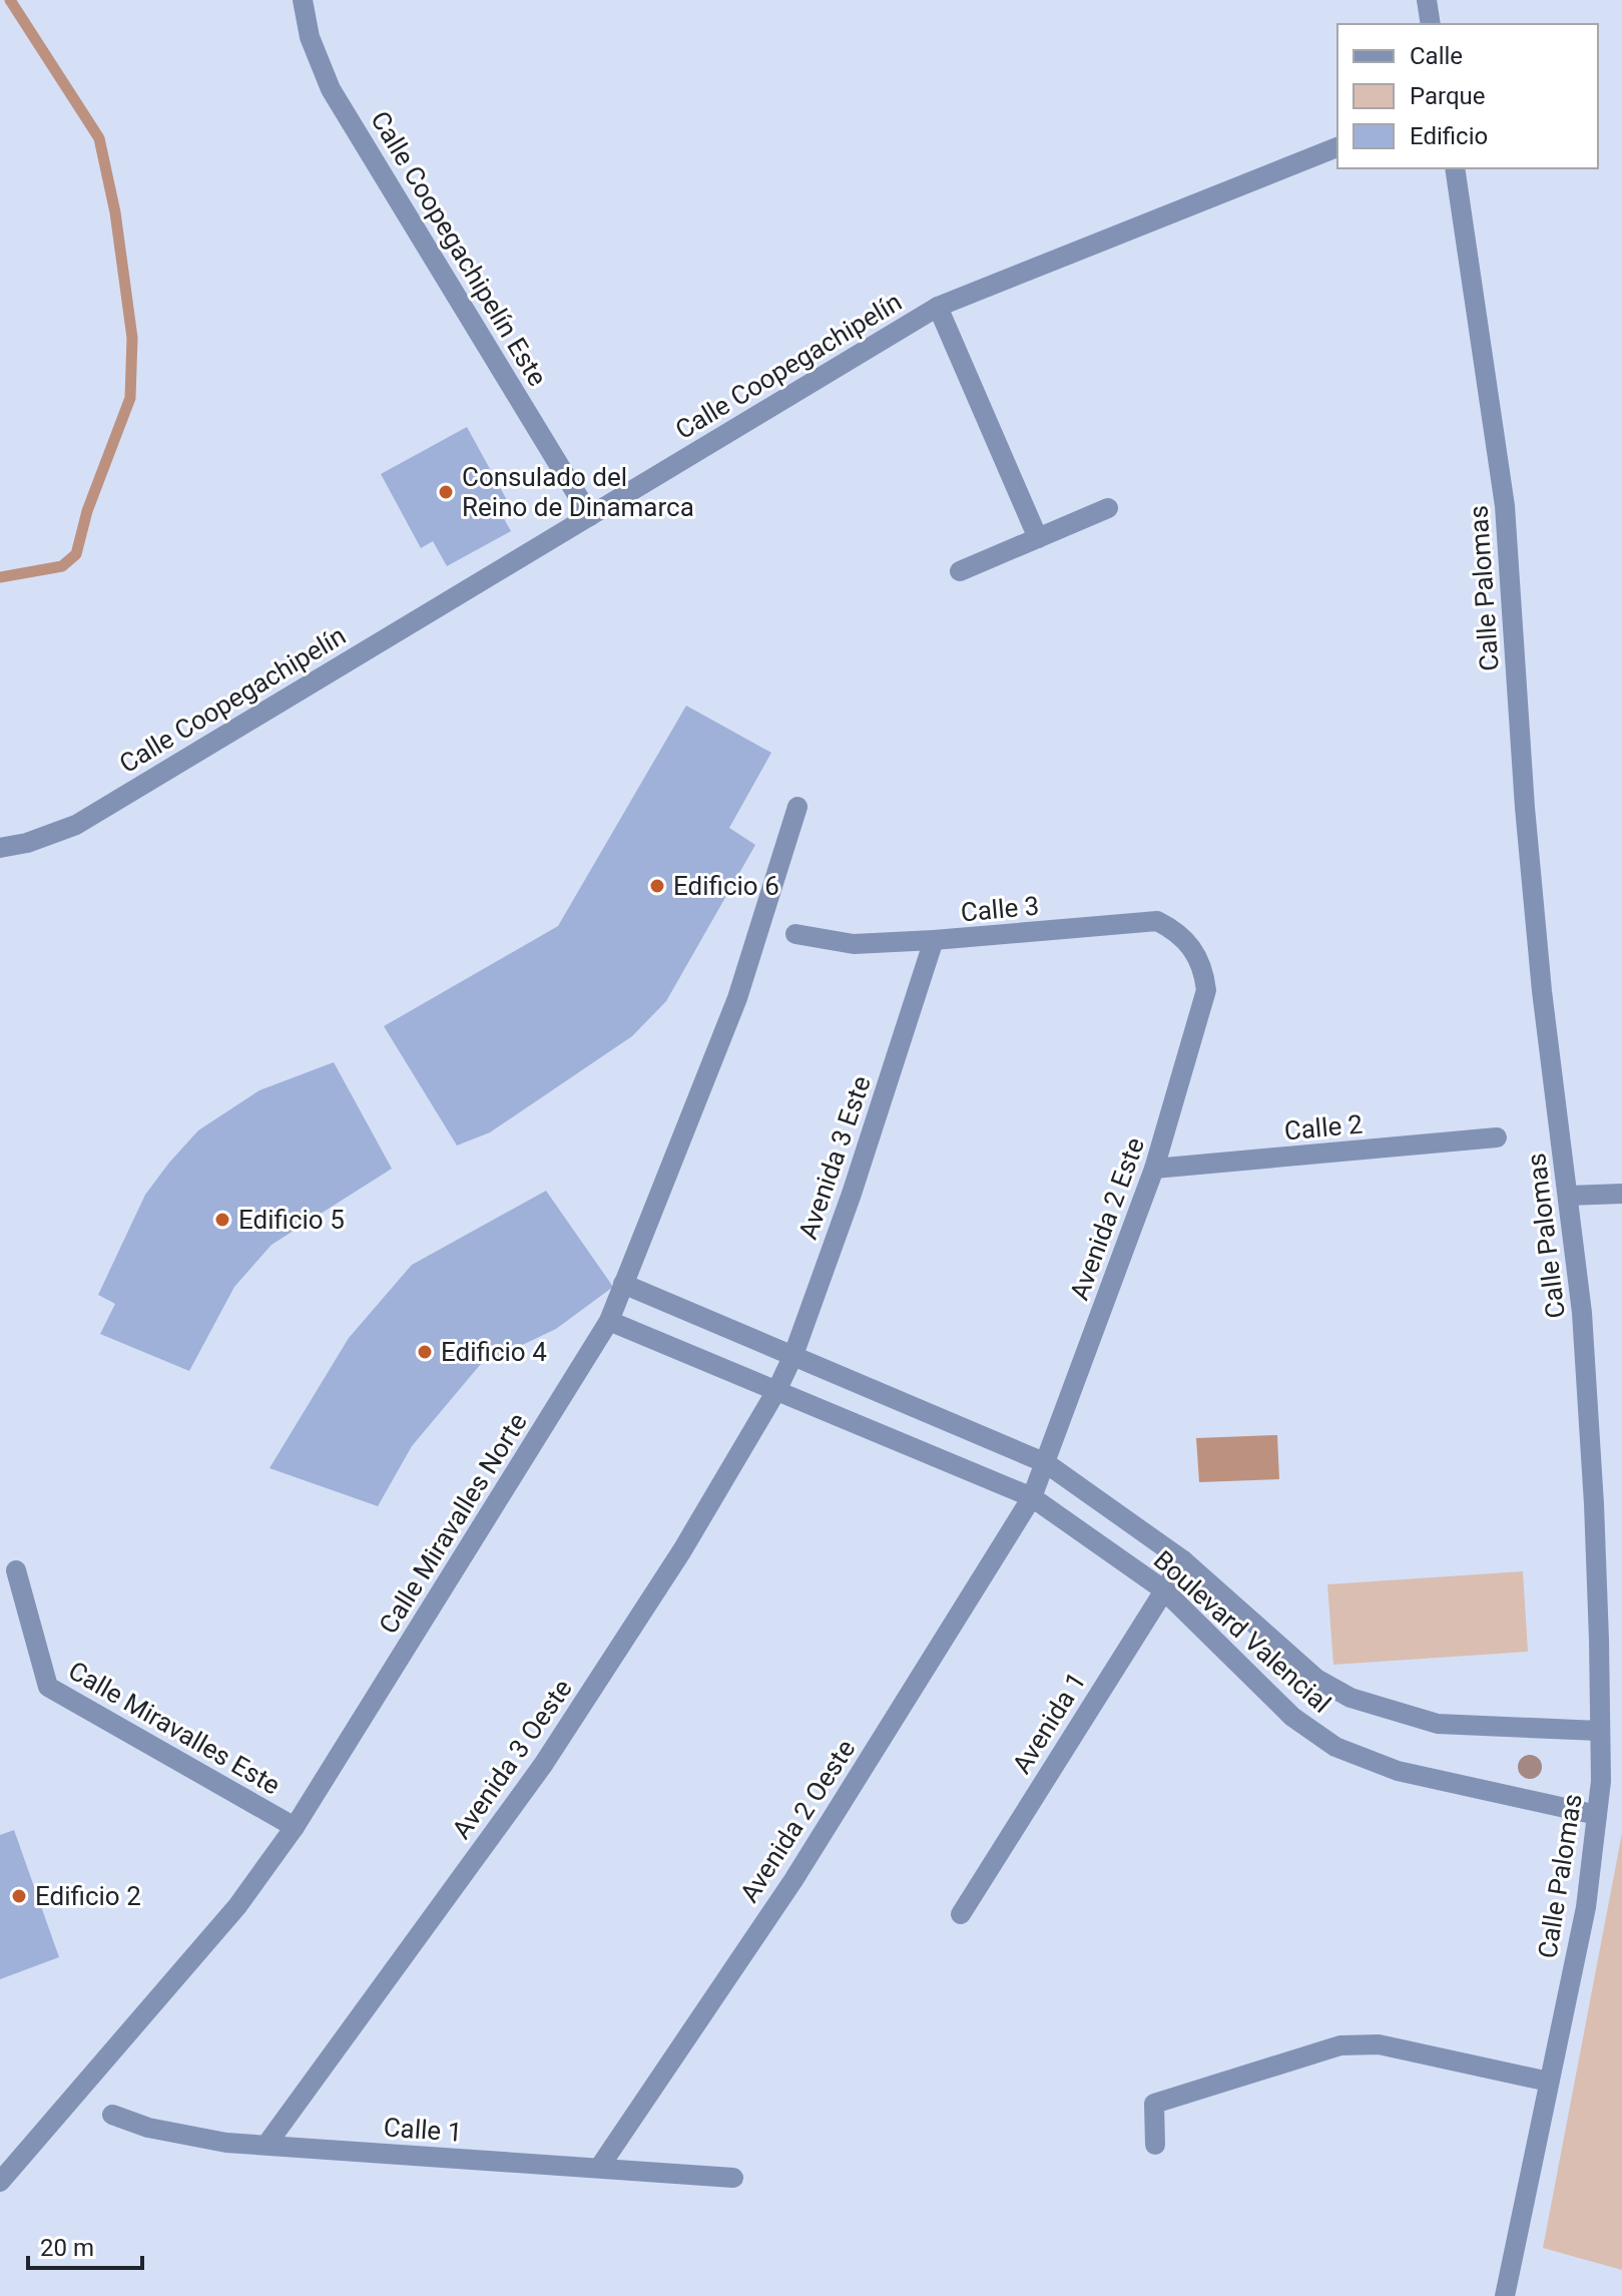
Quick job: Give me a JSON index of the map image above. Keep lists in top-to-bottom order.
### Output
{
  "streets": {
    "street": [
      "Calle Coopegachipelín Este",
      "Calle Coopegachipelín",
      "Calle Palomas",
      "Calle 3",
      "Calle 2",
      "Avenida 3 Este",
      "Avenida 2 Este",
      "Calle Miravalles Norte",
      "Boulevard Valencial",
      "Avenida 1",
      "Calle Miravalles Este",
      "Avenida 3 Oeste",
      "Avenida 2 Oeste",
      "Calle 1"
    ]
  },
  "crossings": [
    ["Calle Coopegachipelín Este", "Calle Coopegachipelín"],
    ["Calle Palomas", "Boulevard Valencial"],
    ["Calle 3", "Avenida 3 Este"],
    ["Calle 3", "Avenida 2 Este"],
    ["Calle 2", "Avenida 2 Este"],
    ["Avenida 3 Este", "Boulevard Valencial"],
    ["Avenida 3 Este", "Avenida 3 Oeste"],
    ["Avenida 2 Este", "Boulevard Valencial"],
    ["Avenida 2 Este", "Avenida 2 Oeste"],
    ["Calle Miravalles Norte", "Boulevard Valencial"],
    ["Calle Miravalles Norte", "Calle Miravalles Este"],
    ["Boulevard Valencial", "Avenida 1"],
    ["Boulevard Valencial", "Avenida 3 Oeste"],
    ["Boulevard Valencial", "Avenida 2 Oeste"],
    ["Avenida 3 Oeste", "Calle 1"],
    ["Avenida 2 Oeste", "Calle 1"]
  ],
  "places": [
    "Consulado del Reino de Dinamarca",
    "Edificio 6",
    "Edificio 5",
    "Edificio 4",
    "Edificio 2"
  ],
  "legend": ["Calle", "Parque", "Edificio"],
  "scale_bar": "20 m"
}
